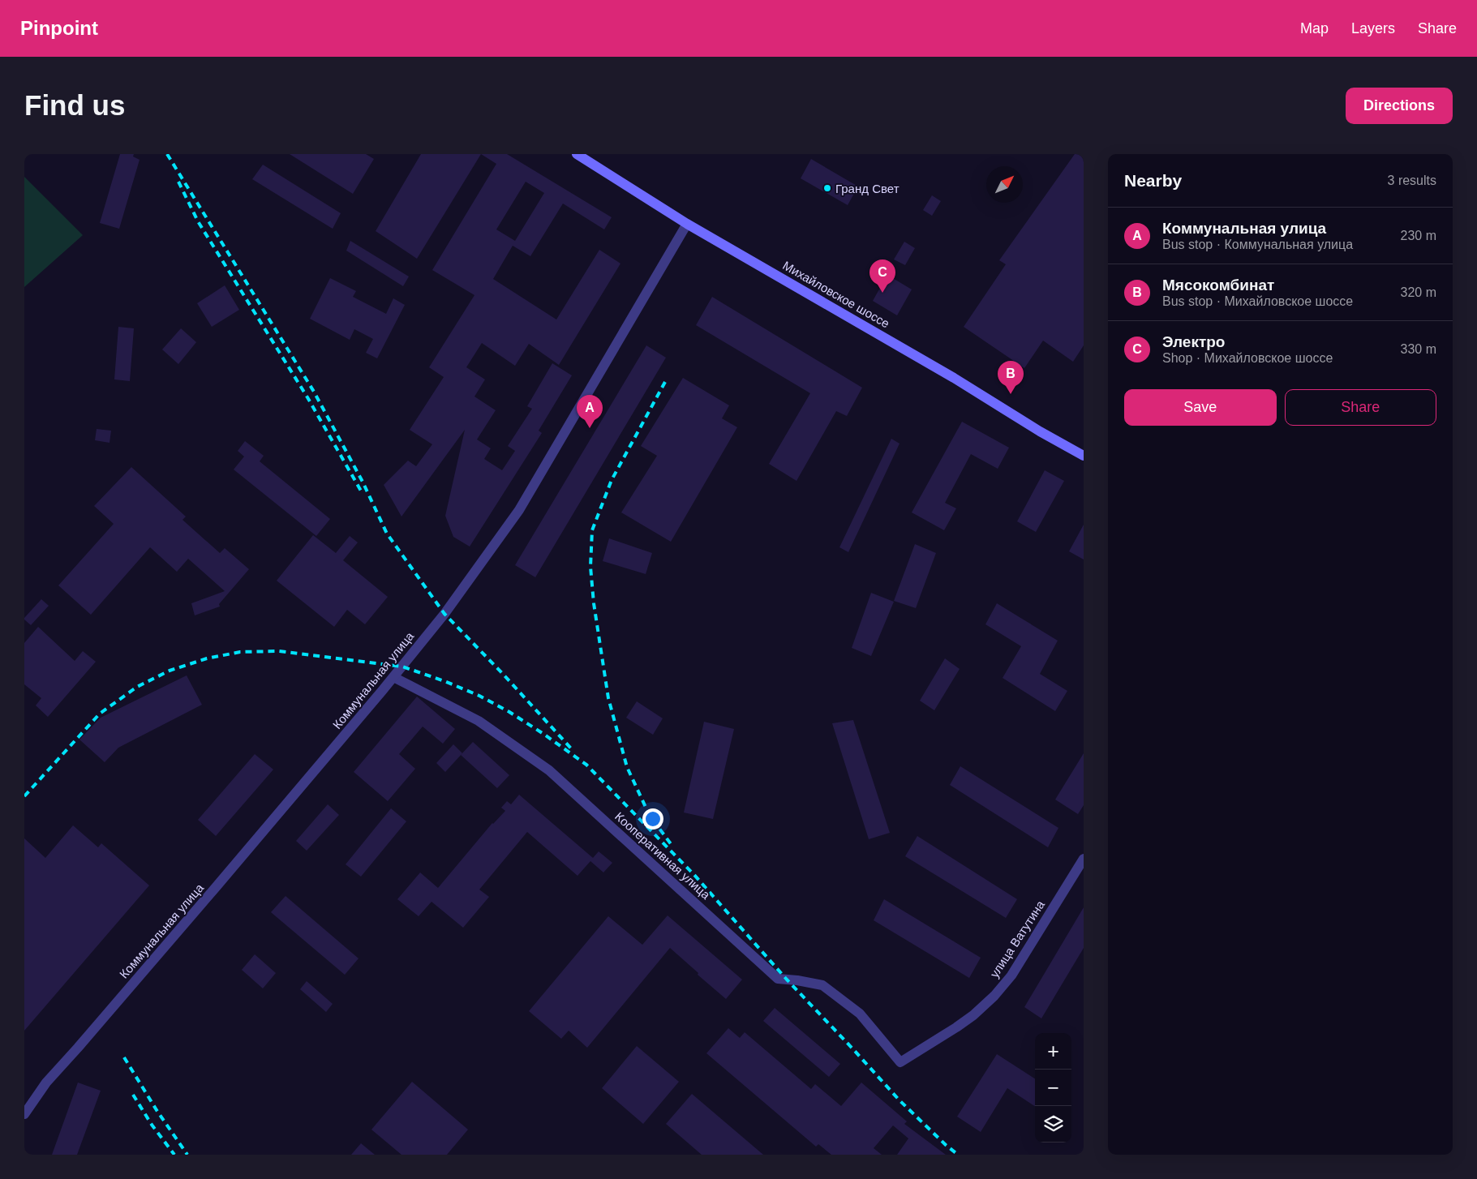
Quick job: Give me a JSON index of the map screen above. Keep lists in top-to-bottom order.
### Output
{
  "streets": {
    "main road": ["Михайловское шоссе"],
    "street": ["Коммунальная улица", "Кооперативная улица", "улица Ватутина"]
  },
  "crossings": [
    ["Михайловское шоссе", "Коммунальная улица"],
    ["Коммунальная улица", "Кооперативная улица"],
    ["Кооперативная улица", "улица Ватутина"]
  ],
  "places": ["Гранд Свет"],
  "north": "top right",
  "page": {
    "header": "Pinpoint",
    "nav": ["Map", "Layers", "Share"],
    "buttons": [
      "Directions",
      ["Save", "Share"]
    ],
    "title": "Find us",
    "heading": ["Nearby", "3 results"],
    "list": [
      {
        "mark": "A",
        "name": "Коммунальная улица",
        "note": "Bus stop · Коммунальная улица",
        "value": "230 m"
      },
      {
        "mark": "B",
        "name": "Мясокомбинат",
        "note": "Bus stop · Михайловское шоссе",
        "value": "320 m"
      },
      {
        "mark": "C",
        "name": "Электро",
        "note": "Shop · Михайловское шоссе",
        "value": "330 m"
      }
    ],
    "pins": ["C", "B", "A"],
    "map_buttons": ["+", "−"]
  }
}
